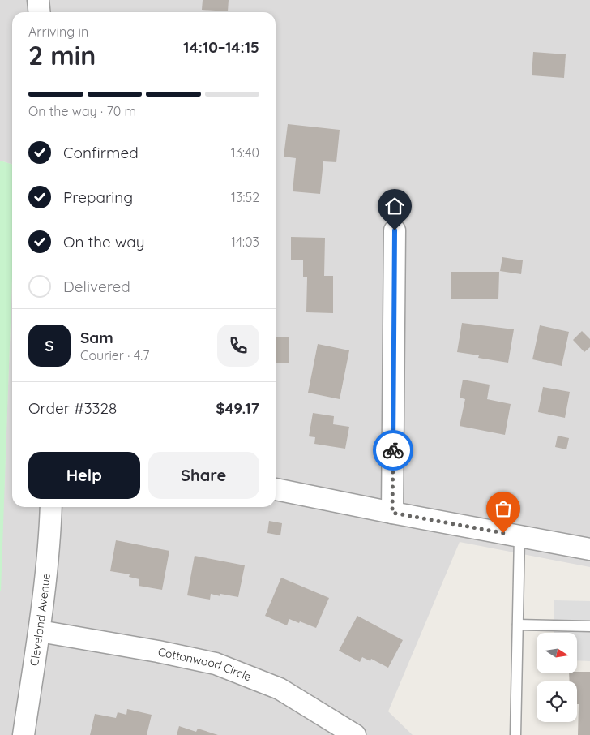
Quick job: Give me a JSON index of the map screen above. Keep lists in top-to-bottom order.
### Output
{
  "streets": {
    "street": ["Cleveland Avenue", "Cottonwood Circle"]
  },
  "crossings": [
    ["Cleveland Avenue", "Cottonwood Circle"]
  ],
  "north": "right",
  "page": {
    "heading": ["2 min", "Arriving in", "14:10–14:15"],
    "panel": [
      "Sam",
      "Courier · 4.7",
      "Order #3328",
      "$49.17"
    ],
    "bar": "On the way · 70 m",
    "list": [
      ["Confirmed", "13:40"],
      ["Preparing", "13:52"],
      ["On the way", "14:03"],
      "Delivered"
    ],
    "round": "S",
    "buttons": ["Help", "Share"]
  }
}
